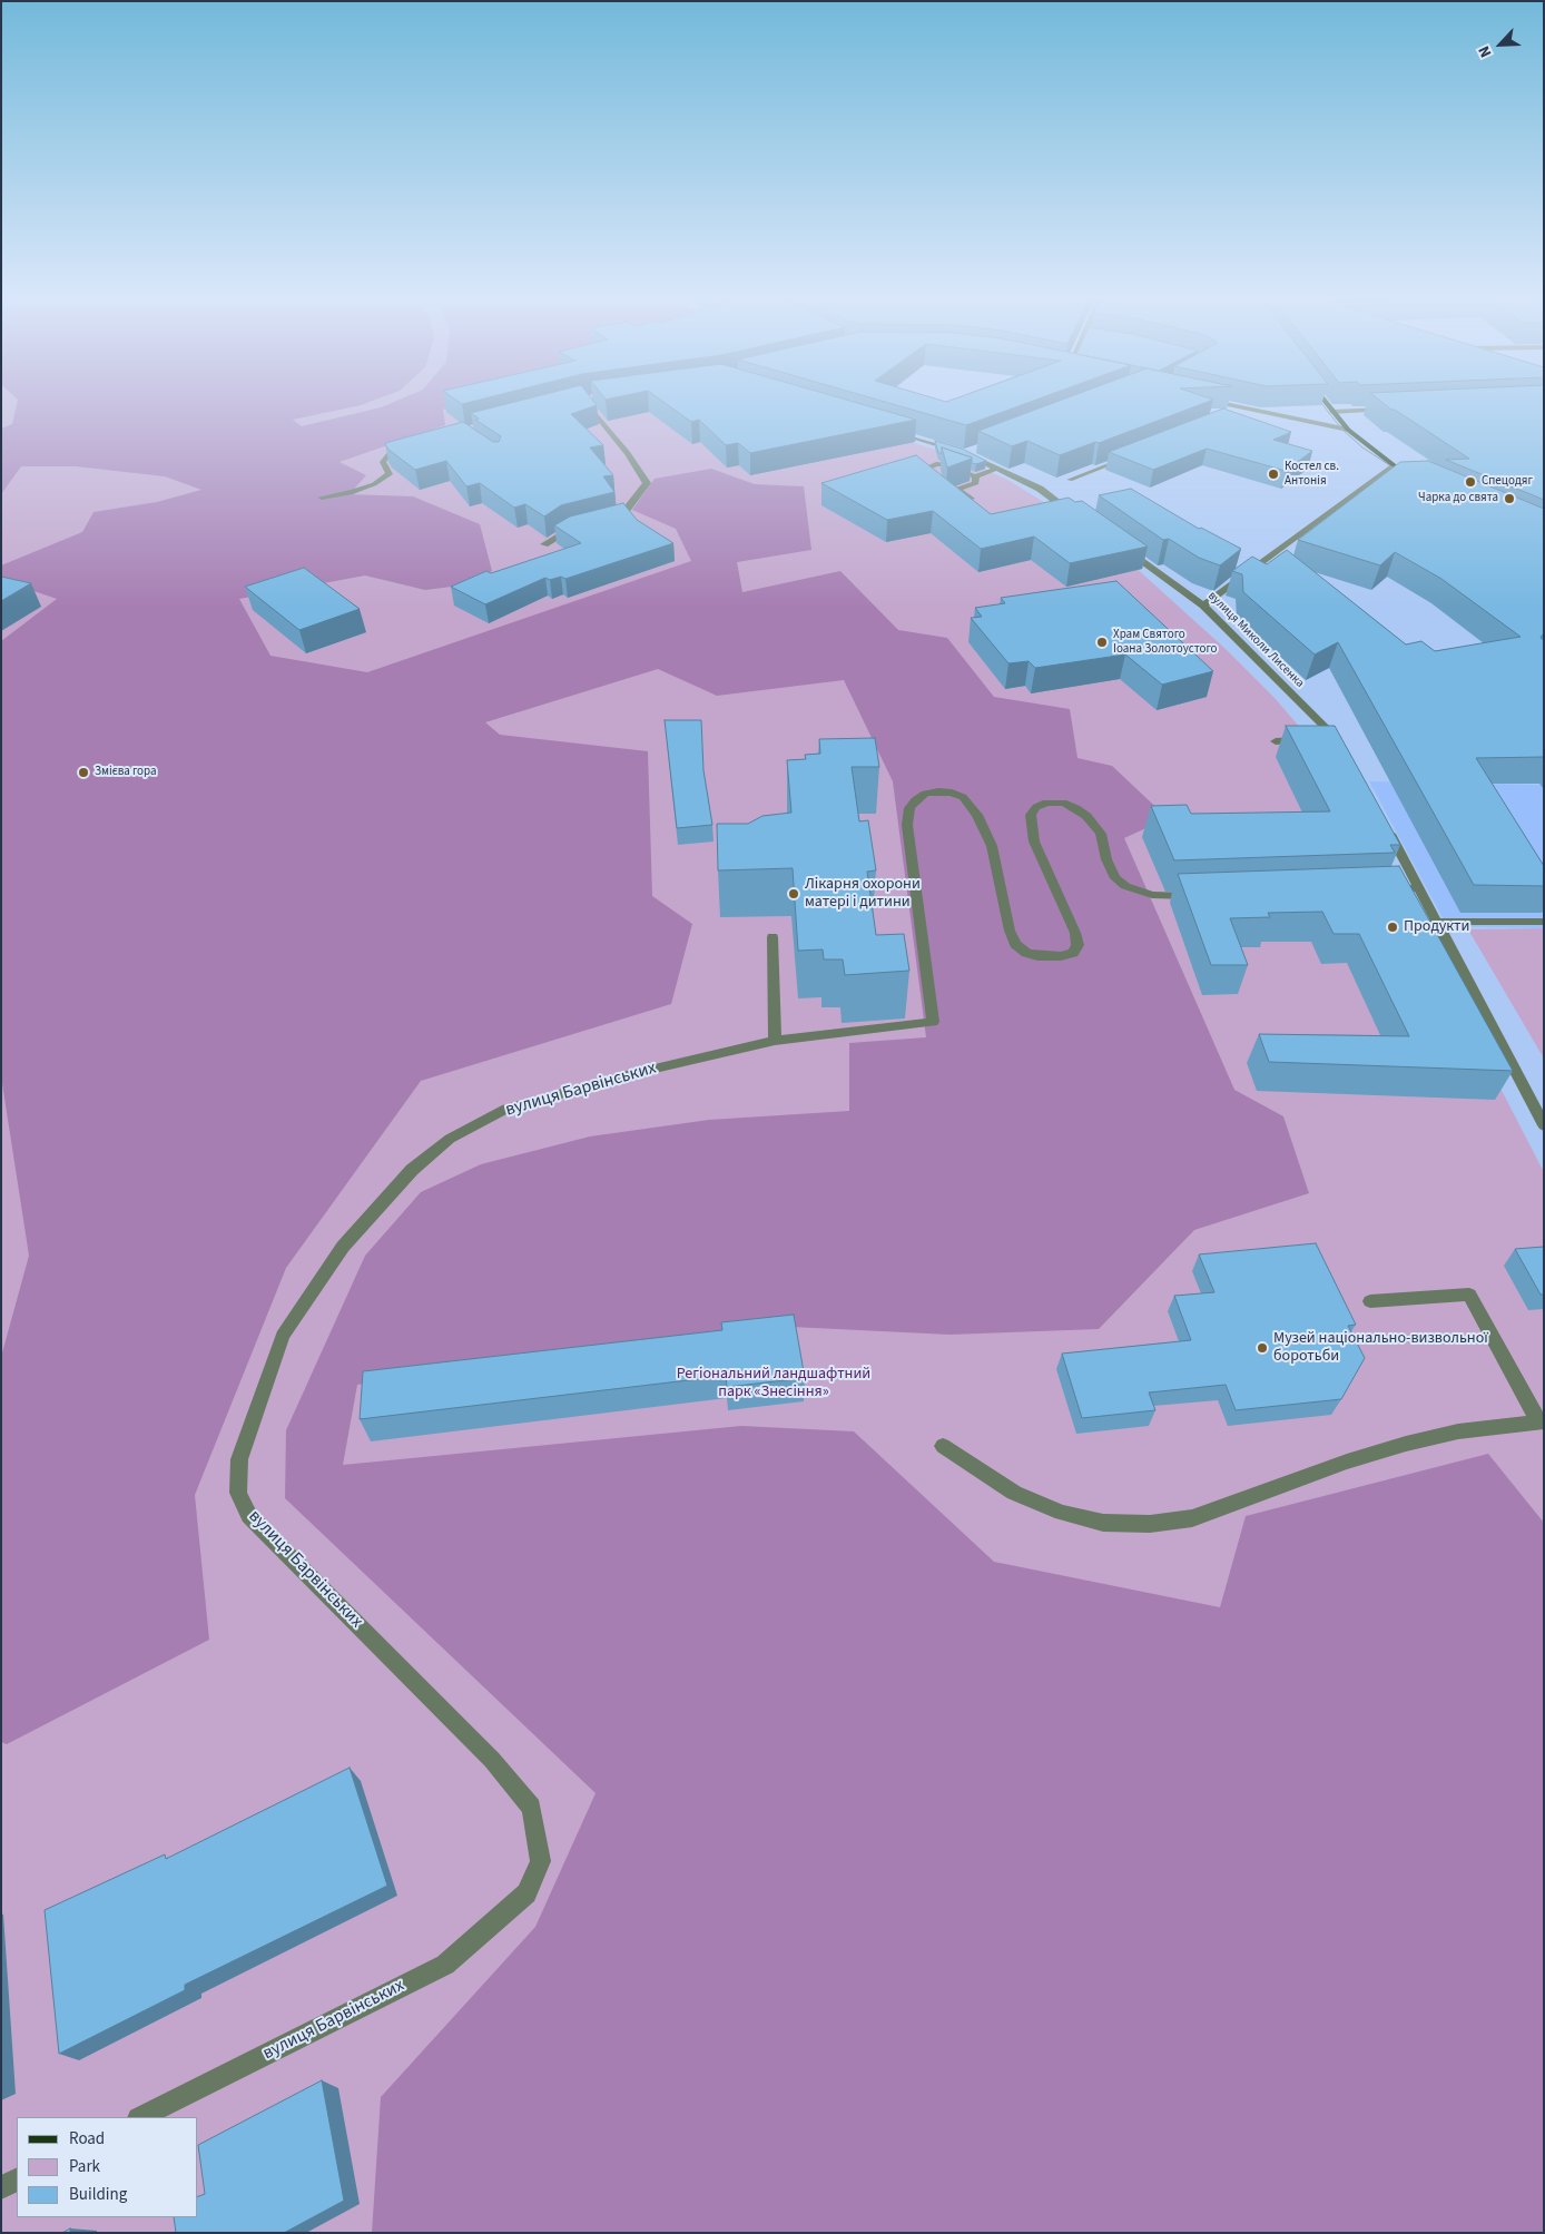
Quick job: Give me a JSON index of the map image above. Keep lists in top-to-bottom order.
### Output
{
  "streets": {
    "street": ["вулиця Миколи Лисенка", "вулиця Барвінських"]
  },
  "parks": ["Регіональний ландшафтний парк «Знесіння»"],
  "places": [
    "Костел св. Антонія",
    "Спецодяг",
    "Чарка до свята",
    "Храм Святого Іоана Золотоустого",
    "Змієва гора",
    "Лікарня охорони матері і дитини",
    "Продукти",
    "Музей національно-визвольної боротьби"
  ],
  "legend": ["Road", "Park", "Building"],
  "north": "bottom left"
}
